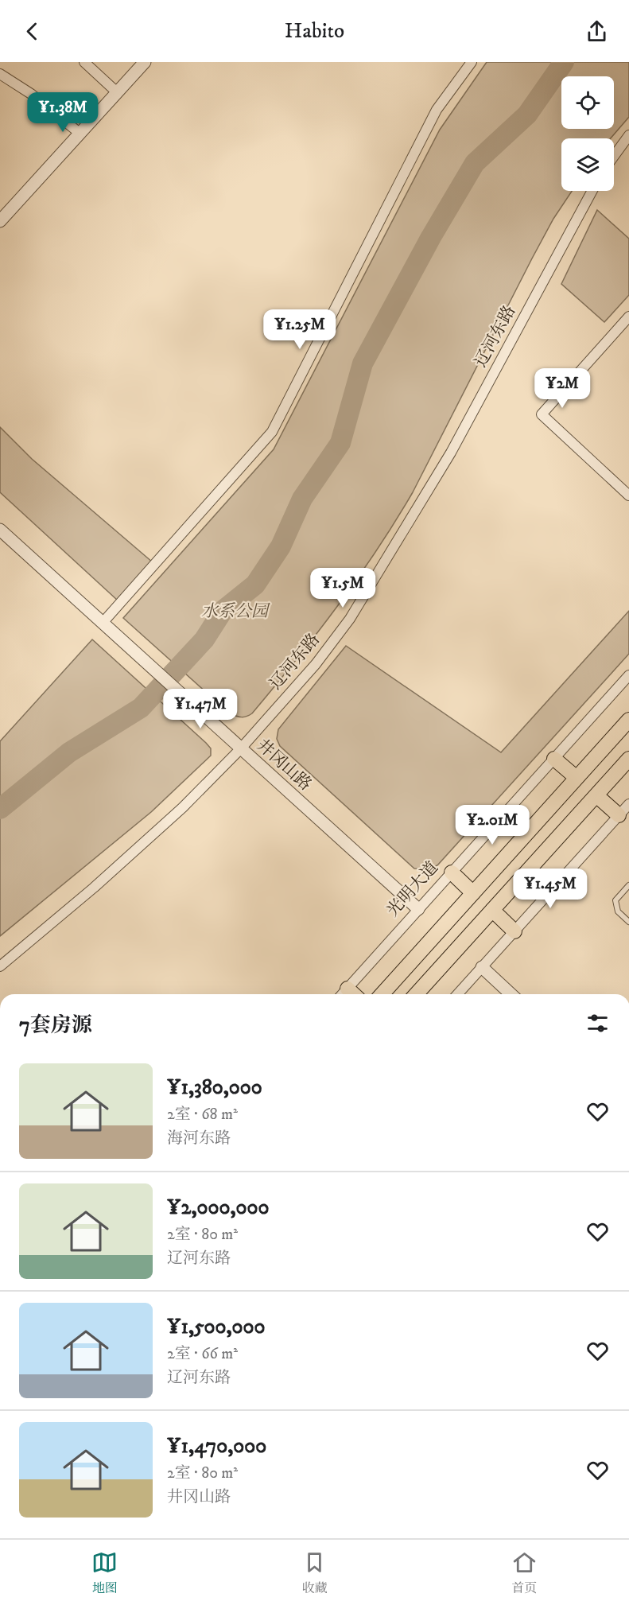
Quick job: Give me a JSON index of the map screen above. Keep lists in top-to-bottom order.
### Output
{
  "streets": {
    "street": ["辽河东路", "井冈山路", "光明大道"]
  },
  "crossings": [
    ["辽河东路", "井冈山路"],
    ["井冈山路", "光明大道"]
  ],
  "parks": ["水系公园"],
  "page": {
    "header": "Habito",
    "price": [
      "¥1.38M",
      "¥1.25M",
      "¥2M",
      "¥1.5M",
      "¥1.47M",
      "¥2.01M",
      "¥1.45M"
    ],
    "heading": "7套房源",
    "list": [
      {
        "name": "¥1,380,000",
        "note": "2室 · 68 m² · 海河东路"
      },
      {
        "name": "¥2,000,000",
        "note": "2室 · 80 m² · 辽河东路"
      },
      {
        "name": "¥1,500,000",
        "note": "2室 · 66 m² · 辽河东路"
      },
      {
        "name": "¥1,470,000",
        "note": "2室 · 80 m² · 井冈山路"
      }
    ],
    "tabs": ["地图", "收藏", "首页"]
  }
}
